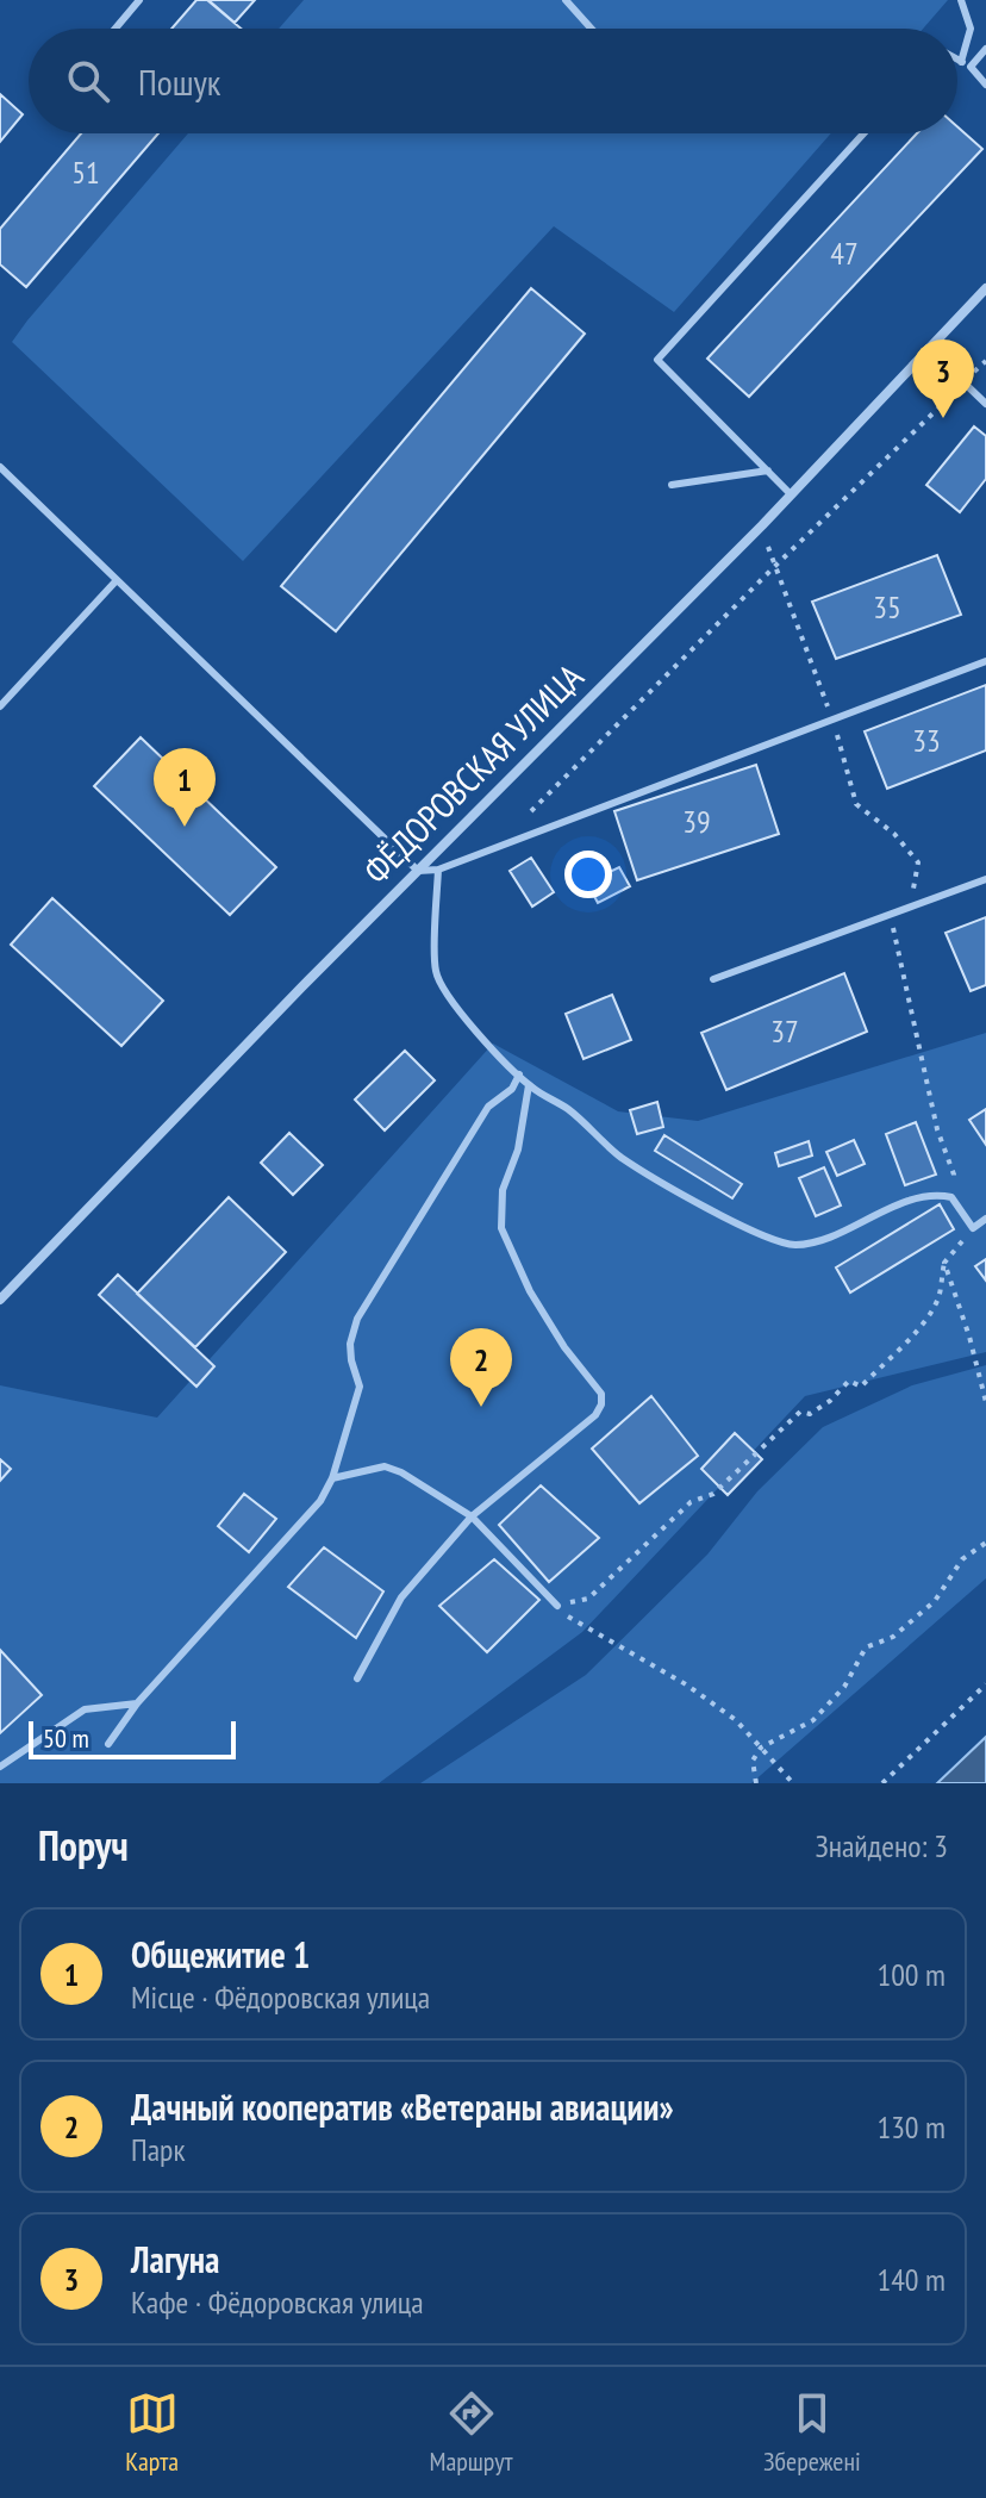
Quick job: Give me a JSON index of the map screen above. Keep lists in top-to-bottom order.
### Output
{
  "streets": {
    "street": ["ФЁДОРОВСКАЯ УЛИЦА"]
  },
  "house_numbers": [
    "51",
    "47",
    "35",
    "33",
    "39",
    "37"
  ],
  "scale_bar": "50 m",
  "page": {
    "search": "Пошук",
    "pins": ["3", "1", "2"],
    "scale": "50 m",
    "heading": ["Поруч", "Знайдено: 3"],
    "list": [
      {
        "mark": "1",
        "name": "Общежитие 1",
        "note": "Місце · Фёдоровская улица",
        "value": "100 m"
      },
      {
        "mark": "2",
        "name": "Дачный кооператив «Ветераны авиации»",
        "note": "Парк",
        "value": "130 m"
      },
      {
        "mark": "3",
        "name": "Лагуна",
        "note": "Кафе · Фёдоровская улица",
        "value": "140 m"
      }
    ],
    "nav": ["Карта", "Маршрут", "Збережені"]
  }
}
